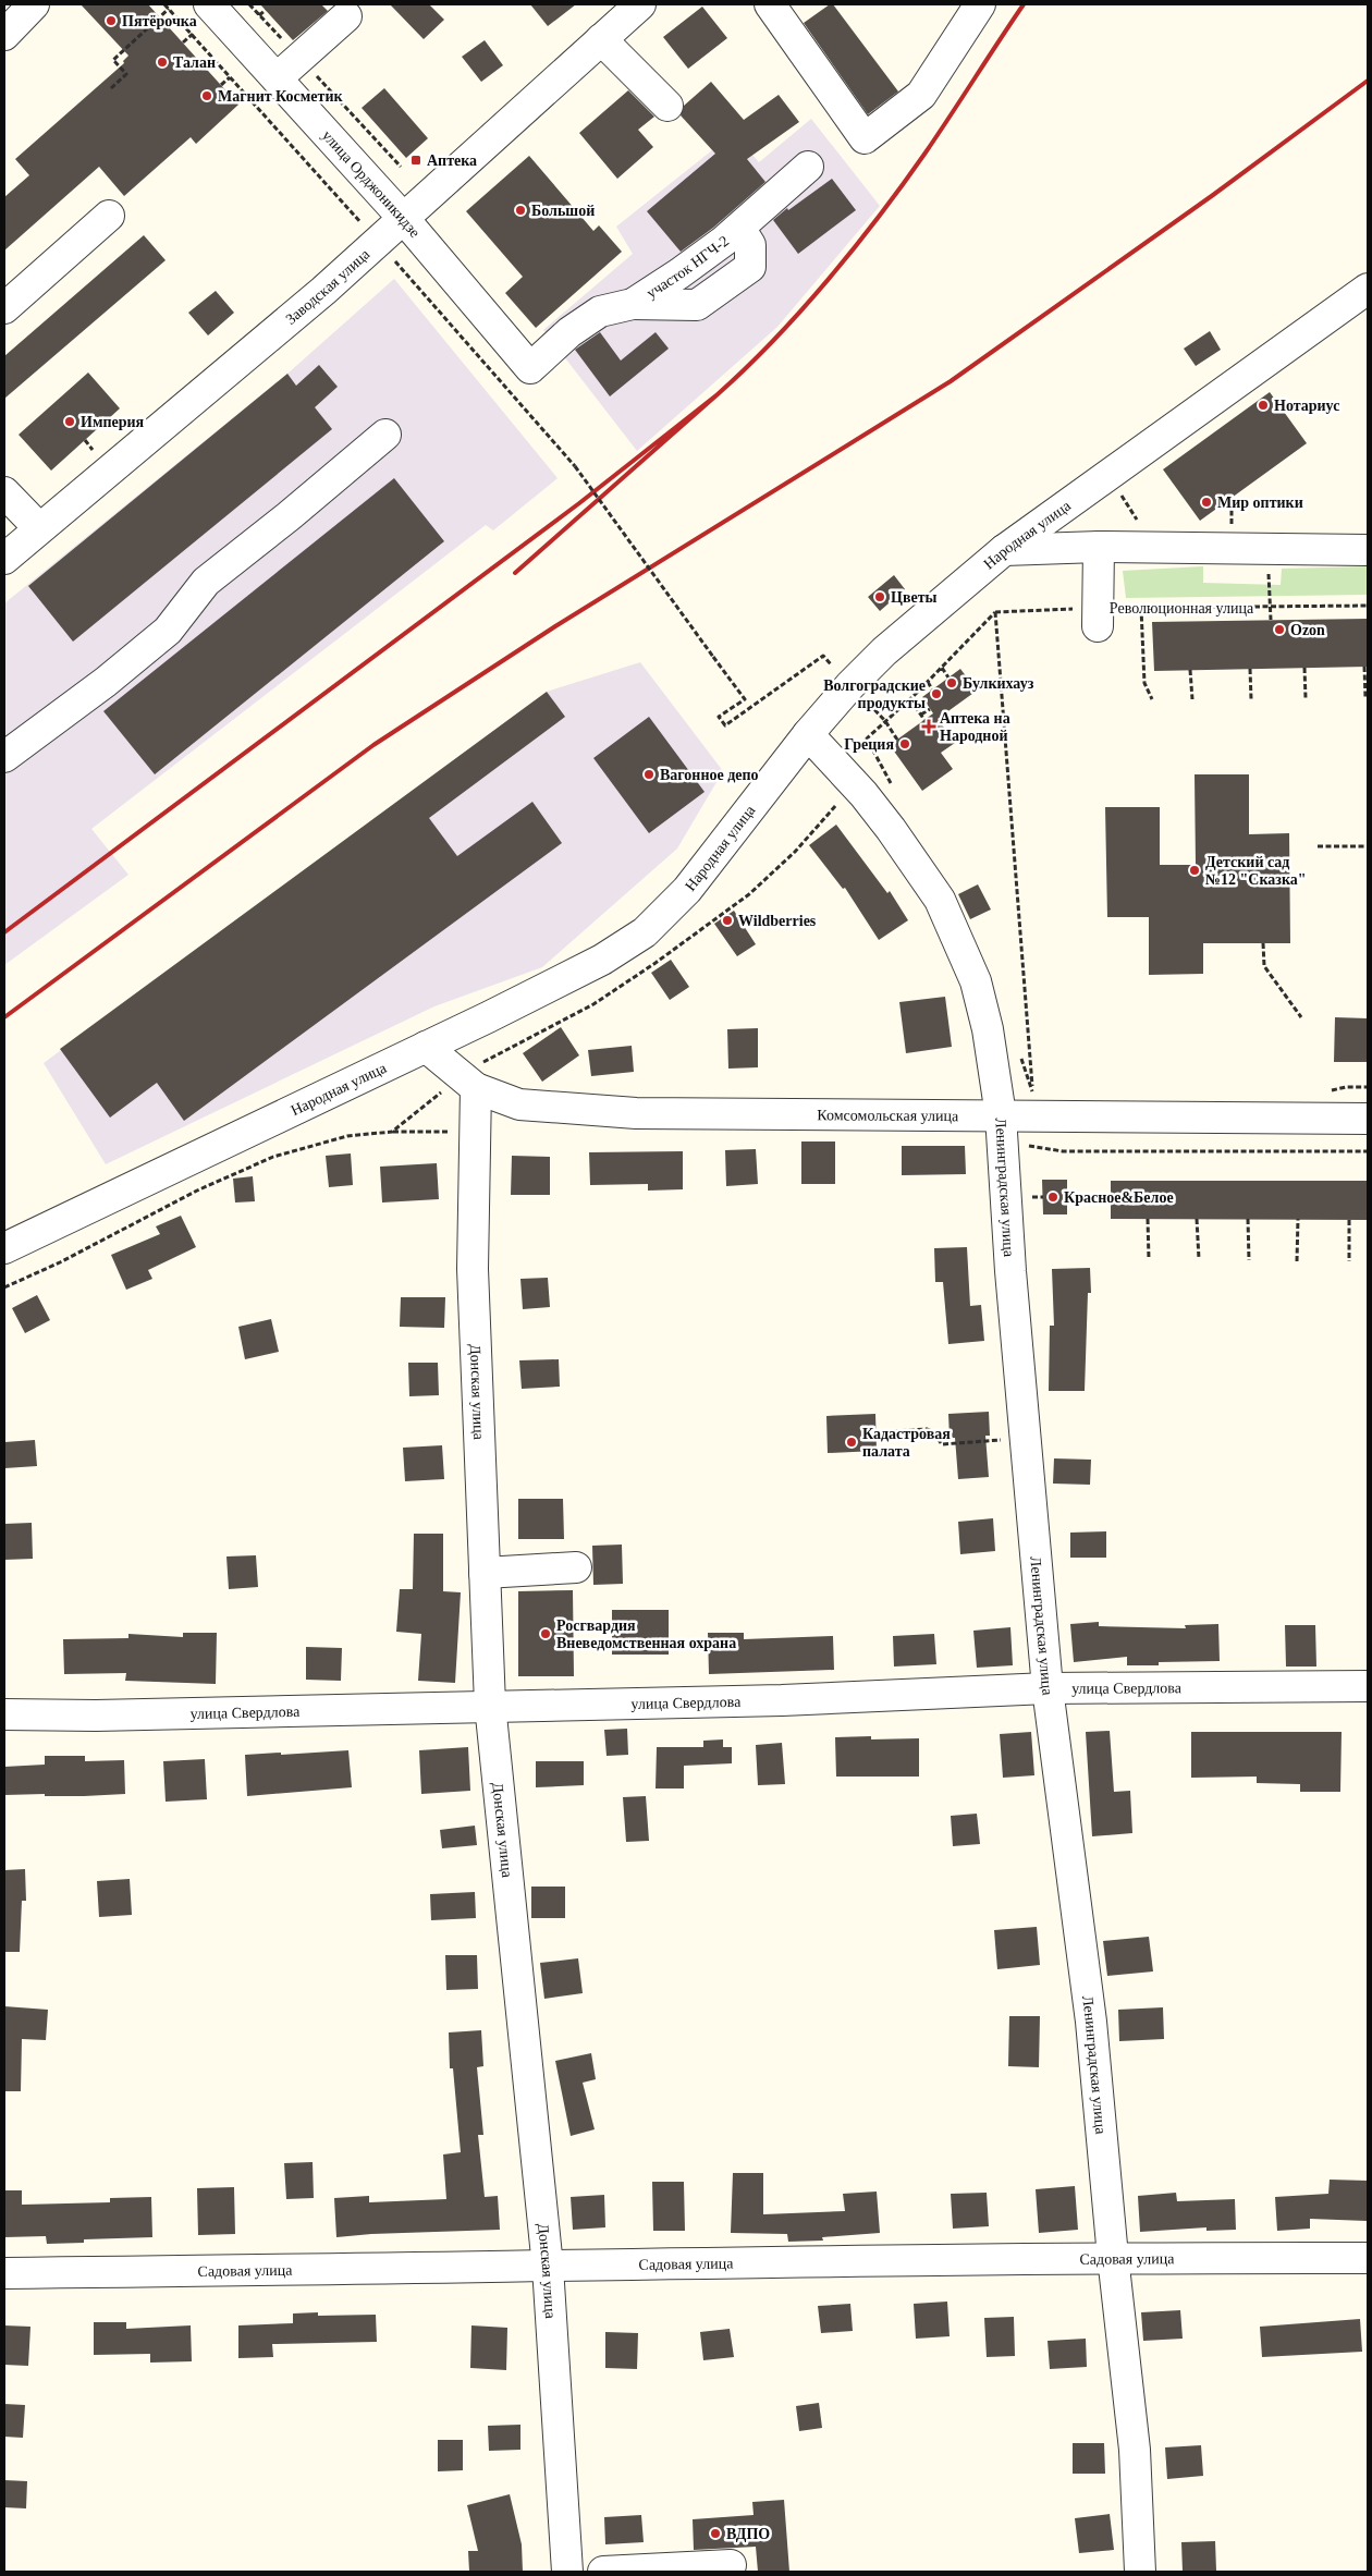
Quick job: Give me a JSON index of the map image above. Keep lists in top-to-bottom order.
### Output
{
  "streets": {
    "street": [
      "улица Орджоникидзе",
      "участок НГЧ-2",
      "Заводская улица",
      "Народная улица",
      "Комсомольская улица",
      "Ленинградская улица",
      "Донская улица",
      "улица Свердлова",
      "Садовая улица"
    ],
    "path": ["Революционная улица"]
  },
  "crossings": [
    ["улица Орджоникидзе", "участок НГЧ-2"],
    ["улица Орджоникидзе", "Заводская улица"],
    ["Народная улица", "Комсомольская улица"],
    ["Народная улица", "Ленинградская улица"],
    ["Комсомольская улица", "Ленинградская улица"],
    ["Комсомольская улица", "Донская улица"],
    ["Ленинградская улица", "улица Свердлова"],
    ["Ленинградская улица", "Садовая улица"],
    ["Донская улица", "улица Свердлова"],
    ["Донская улица", "Садовая улица"]
  ],
  "places": {
    "other": [
      "Пятёрочка",
      "Талан",
      "Магнит Косметик",
      "Большой",
      "Нотариус",
      "Империя",
      "Мир оптики",
      "Цветы",
      "Ozon",
      "Булкихауз",
      "Волгоградские продукты",
      "Греция",
      "Вагонное депо",
      "Детский сад №12 \"Сказка\"",
      "Wildberries",
      "Красное&Белое",
      "Кадастровая палата",
      "Росгвардия Вневедомственная охрана",
      "ВДПО"
    ],
    "transit": ["Аптека"],
    "health": ["Аптека на Народной"]
  }
}
